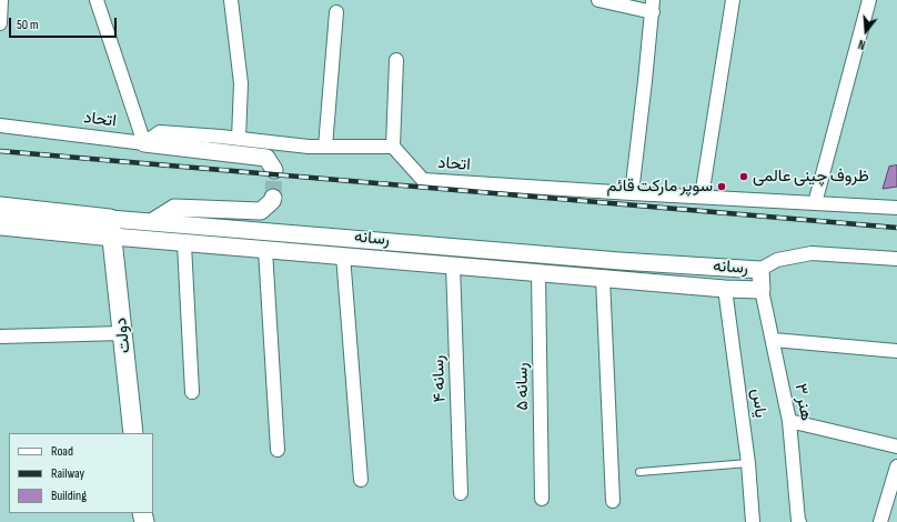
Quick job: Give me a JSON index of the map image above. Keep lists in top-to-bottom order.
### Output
{
  "streets": {
    "main road": ["دولت"],
    "street": [
      "اتحاد",
      "رسانه",
      "رسانه ۴",
      "رسانه ۵",
      "هنر ۳",
      "یاس"
    ]
  },
  "crossings": [
    ["رسانه", "دولت"],
    ["رسانه", "رسانه ۴"],
    ["رسانه", "رسانه ۵"],
    ["رسانه", "هنر ۳"],
    ["رسانه", "یاس"]
  ],
  "places": ["ظروف چینی عالمی", "سوپر مارکت قائم"],
  "legend": ["Road", "Railway", "Building"],
  "scale_bar": "50 m",
  "north": "bottom"
}
